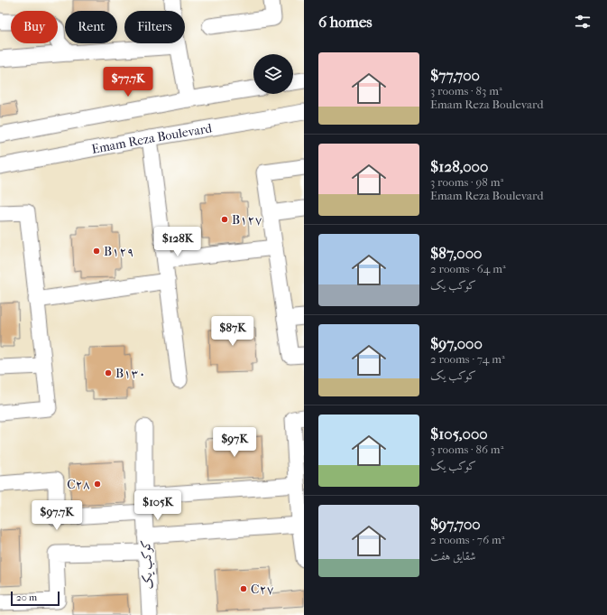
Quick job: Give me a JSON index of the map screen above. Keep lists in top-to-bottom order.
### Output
{
  "streets": {
    "street": ["Emam Reza Boulevard", "کوکب یک"]
  },
  "places": [
    "B۱۲۷",
    "B۱۲۹",
    "B۱۳۰",
    "C۲۸",
    "C۲۷"
  ],
  "scale_bar": "20 m",
  "page": {
    "heading": "6 homes",
    "chip": ["Buy", "Rent", "Filters"],
    "list": [
      {
        "name": "$77,700",
        "note": "3 rooms · 83 m² · Emam Reza Boulevard"
      },
      {
        "name": "$128,000",
        "note": "3 rooms · 98 m² · Emam Reza Boulevard"
      },
      {
        "name": "$87,000",
        "note": "2 rooms · 64 m² · کوکب یک"
      },
      {
        "name": "$97,000",
        "note": "2 rooms · 74 m² · کوکب یک"
      },
      {
        "name": "$105,000",
        "note": "3 rooms · 86 m² · کوکب یک"
      },
      {
        "name": "$97,700",
        "note": "2 rooms · 76 m² · شقایق هفت"
      }
    ],
    "price": [
      "$77.7K",
      "$128K",
      "$87K",
      "$97K",
      "$105K",
      "$97.7K"
    ],
    "scale": "20 m"
  }
}
